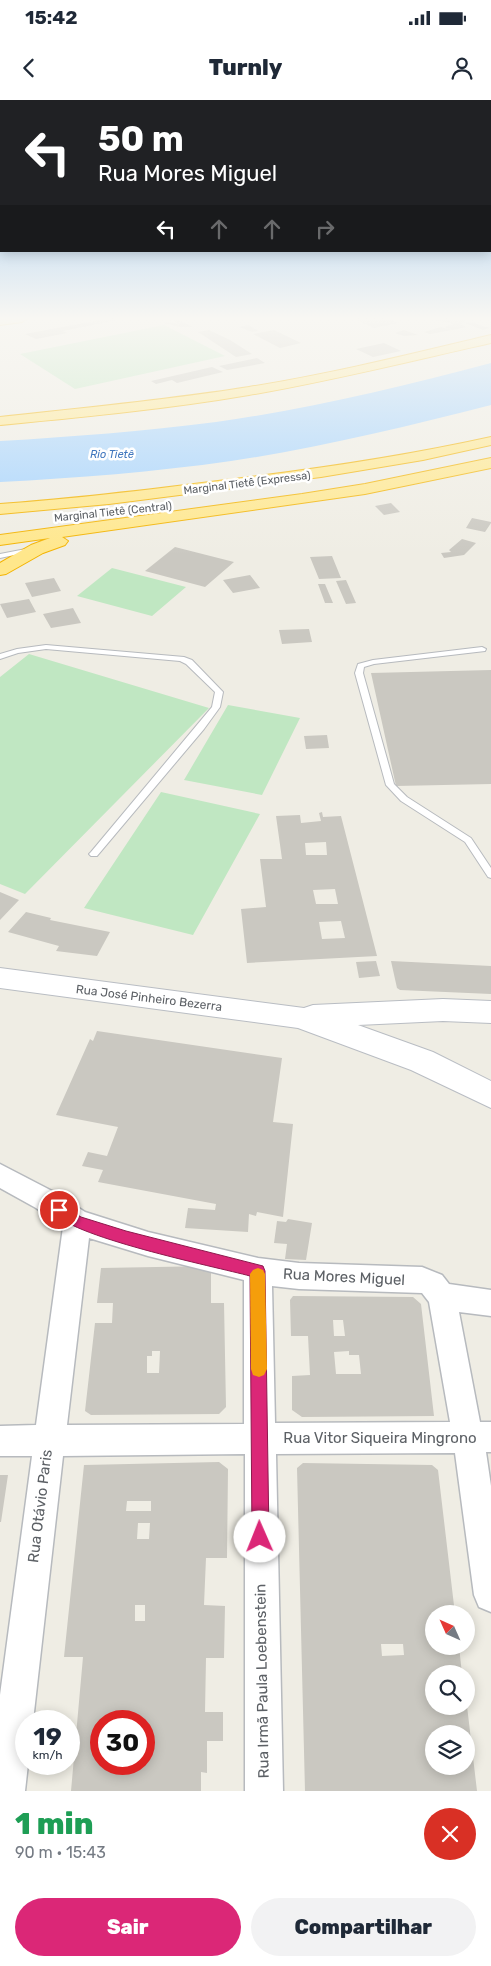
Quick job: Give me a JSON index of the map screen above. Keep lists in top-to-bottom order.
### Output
{
  "streets": {
    "highway": ["Marginal Tietê (Expressa)", "Marginal Tietê (Central)"],
    "street": [
      "Rua José Pinheiro Bezerra",
      "Rua Mores Miguel",
      "Rua Vitor Siqueira Mingrono",
      "Rua Otávio Paris",
      "Rua Irmã Paula Loebenstein"
    ]
  },
  "crossings": [
    ["Rua Mores Miguel", "Rua Otávio Paris"],
    ["Rua Mores Miguel", "Rua Irmã Paula Loebenstein"],
    ["Rua Vitor Siqueira Mingrono", "Rua Otávio Paris"],
    ["Rua Vitor Siqueira Mingrono", "Rua Irmã Paula Loebenstein"]
  ],
  "water": ["Rio Tietê"],
  "north": "top left",
  "page": {
    "status": "15:42",
    "header": "Turnly",
    "turn": ["50 m", "Rua Mores Miguel"],
    "speed": "19 km/h",
    "limit": "30",
    "heading": ["1 min", "90 m · 15:43"],
    "buttons": ["Sair", "Compartilhar"]
  }
}
